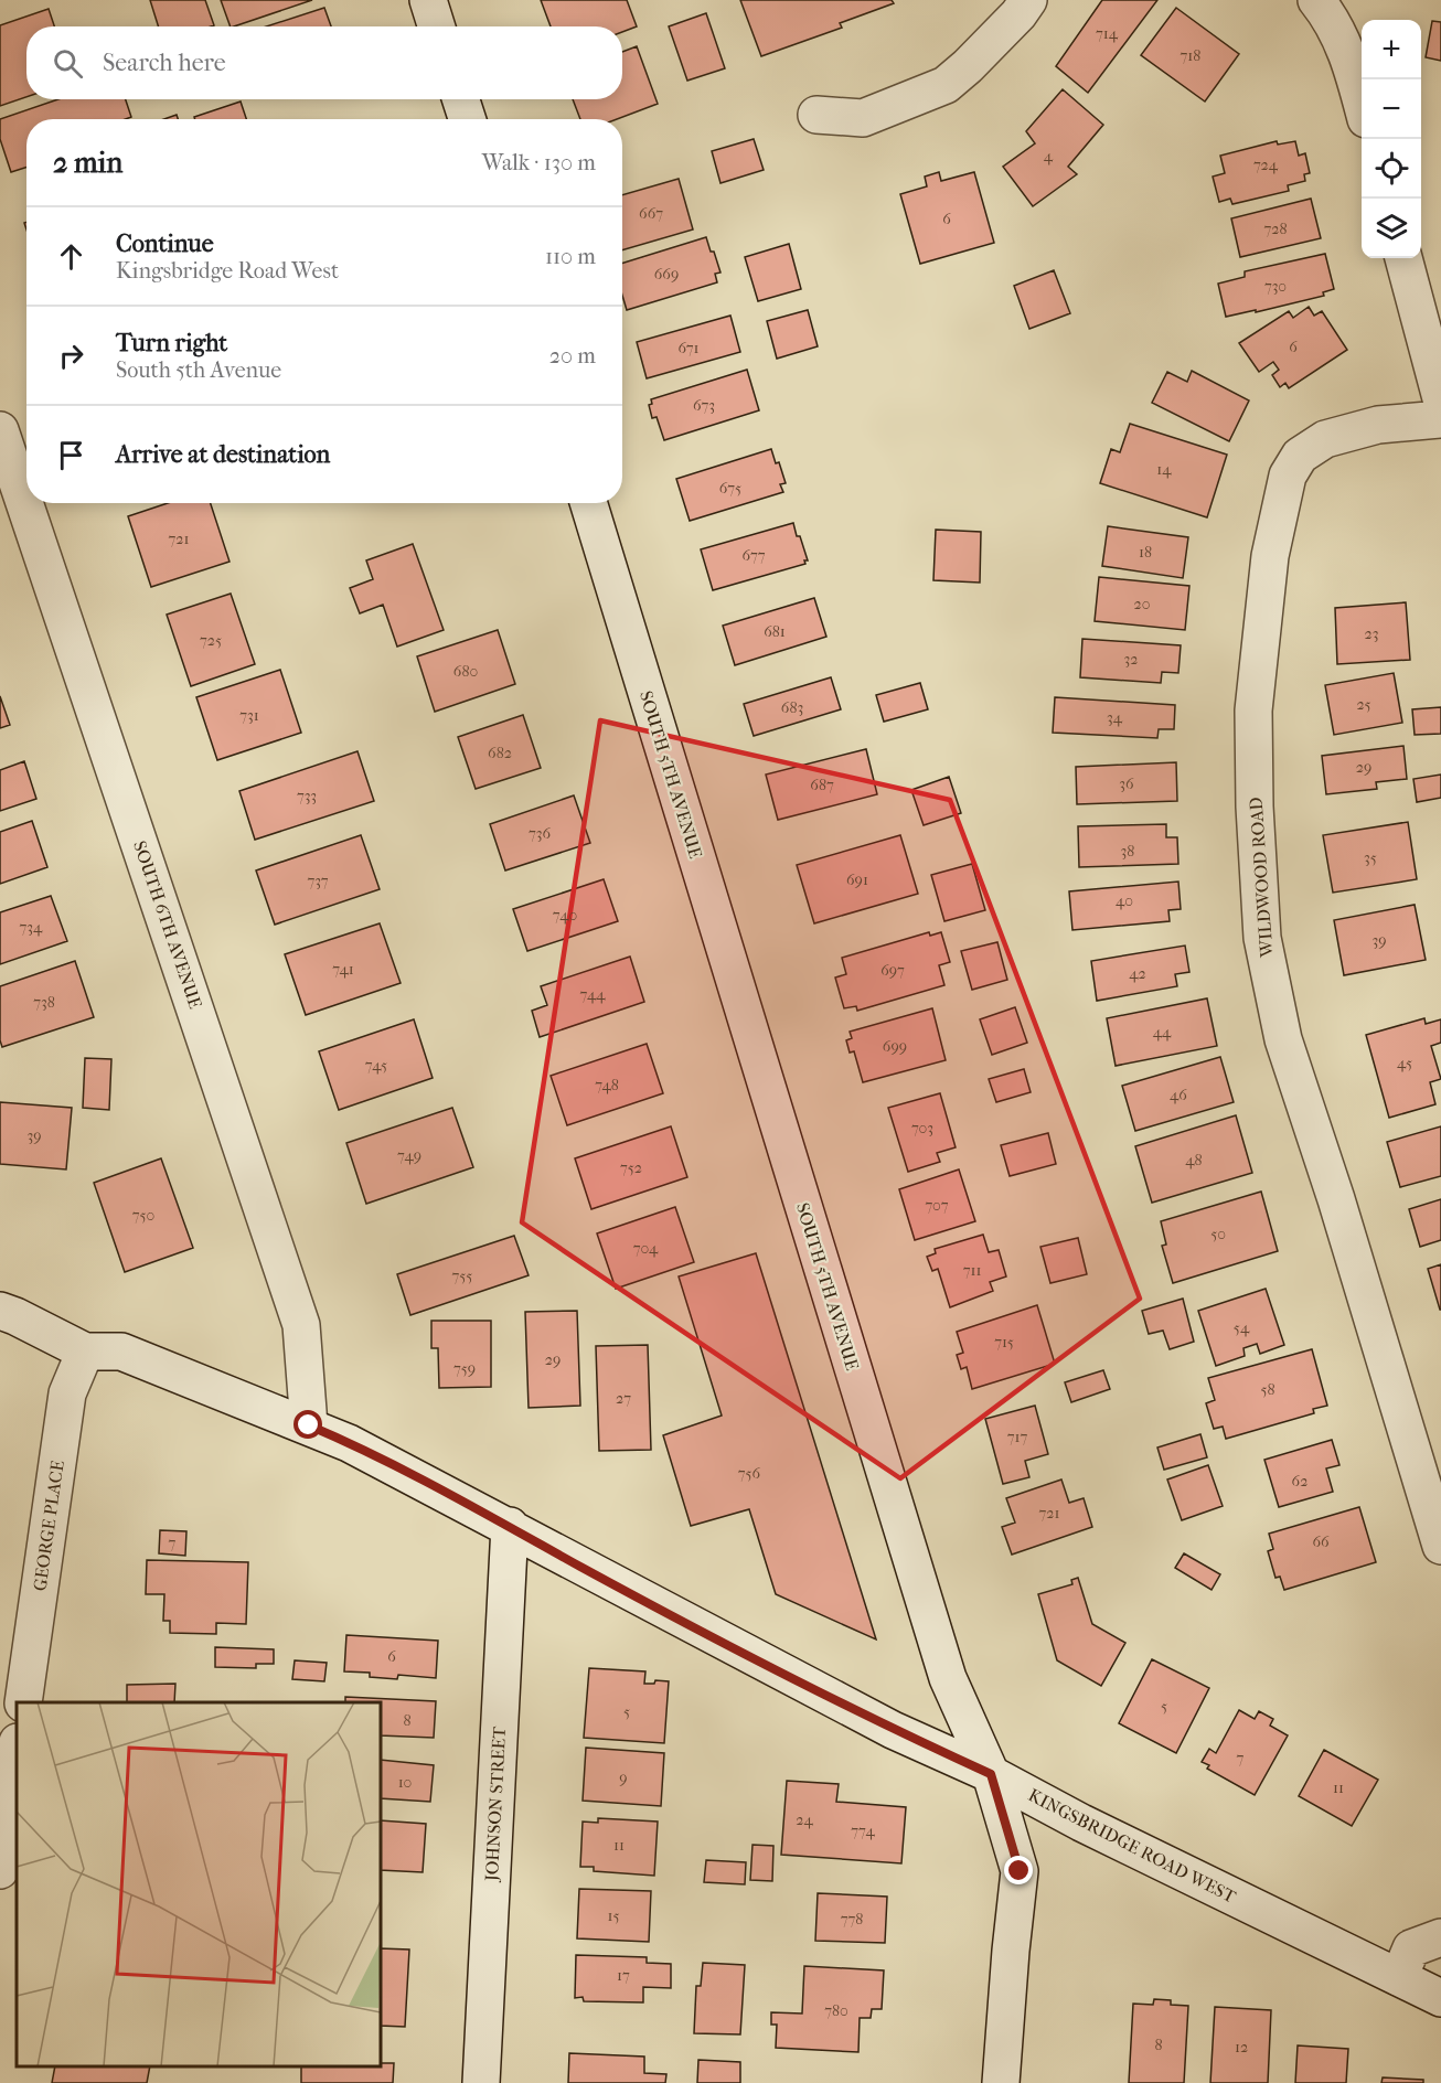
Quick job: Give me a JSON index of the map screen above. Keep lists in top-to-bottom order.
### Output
{
  "streets": {
    "street": [
      "SOUTH 5TH AVENUE",
      "WILDWOOD ROAD",
      "SOUTH 6TH AVENUE",
      "GEORGE PLACE",
      "JOHNSON STREET",
      "KINGSBRIDGE ROAD WEST"
    ]
  },
  "crossings": [
    ["SOUTH 5TH AVENUE", "KINGSBRIDGE ROAD WEST"],
    ["SOUTH 6TH AVENUE", "KINGSBRIDGE ROAD WEST"],
    ["GEORGE PLACE", "KINGSBRIDGE ROAD WEST"],
    ["JOHNSON STREET", "KINGSBRIDGE ROAD WEST"]
  ],
  "house_numbers": [
    "714",
    "718",
    "4",
    "724",
    "667",
    "6",
    "728",
    "669",
    "730",
    "6",
    "671",
    "673",
    "14",
    "675",
    "721",
    "18",
    "677",
    "20",
    "681",
    "23",
    "725",
    "32",
    "680",
    "25",
    "683",
    "731",
    "34",
    "682",
    "29",
    "36",
    "687",
    "733",
    "736",
    "38",
    "35",
    "691",
    "737",
    "40",
    "740",
    "734",
    "39",
    "741",
    "697",
    "42",
    "744",
    "738",
    "44",
    "699",
    "45",
    "745",
    "748",
    "46",
    "703",
    "39",
    "749",
    "48",
    "752",
    "707",
    "750",
    "50",
    "704",
    "711",
    "755",
    "54",
    "715",
    "29",
    "759",
    "58",
    "27",
    "717",
    "756",
    "62",
    "721",
    "66",
    "7",
    "6",
    "5",
    "5",
    "8",
    "7",
    "9",
    "10",
    "11",
    "24",
    "774",
    "11",
    "15",
    "778",
    "17",
    "780",
    "8",
    "12"
  ],
  "page": {
    "map_buttons": ["+", "−"],
    "search": "Search here",
    "heading": ["2 min", "Walk · 130 m"],
    "list": [
      ["Continue", "Kingsbridge Road West", "110 m"],
      ["Turn right", "South 5th Avenue", "20 m"],
      "Arrive at destination"
    ]
  }
}
